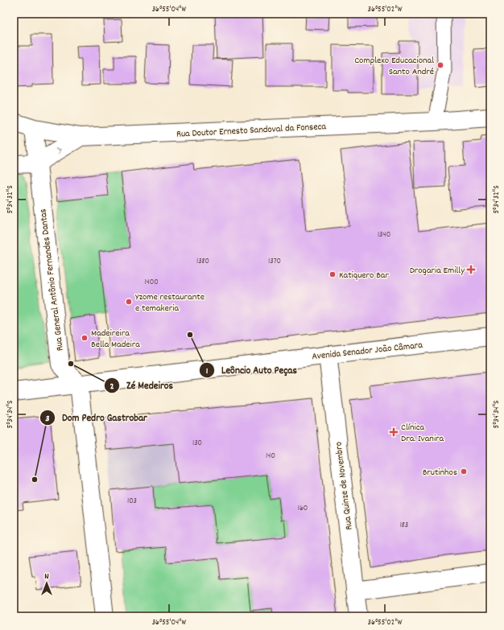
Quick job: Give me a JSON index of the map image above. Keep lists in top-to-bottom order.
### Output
{
  "streets": {
    "street": [
      "Rua Doutor Ernesto Sandoval da Fonseca",
      "Rua General Antônio Fernandes Dantas",
      "Avenida Senador João Câmara",
      "Rua Quinze de Novembro"
    ]
  },
  "crossings": [
    ["Rua Doutor Ernesto Sandoval da Fonseca", "Rua General Antônio Fernandes Dantas"],
    ["Rua General Antônio Fernandes Dantas", "Avenida Senador João Câmara"],
    ["Avenida Senador João Câmara", "Rua Quinze de Novembro"]
  ],
  "places": {
    "other": [
      "Complexo Educacional Santo André",
      "Katiquero Bar",
      "Yzome restaurante e temakeria",
      "Leôncio Auto Peças",
      "Madeireira Bella Madeira",
      "Zé Medeiros",
      "Brutinhos",
      "Dom Pedro Gastrobar"
    ],
    "health": ["Drogaria Emilly", "Clínica Dra. Ivanira"]
  },
  "house_numbers": [
    "1340",
    "1380",
    "1370",
    "1400",
    "130",
    "140",
    "103",
    "160",
    "183"
  ],
  "north": "top",
  "coordinates": [
    "36°55'04\"W",
    "36°55'02\"W",
    "5°34'32\"S",
    "5°34'34\"S"
  ]
}
